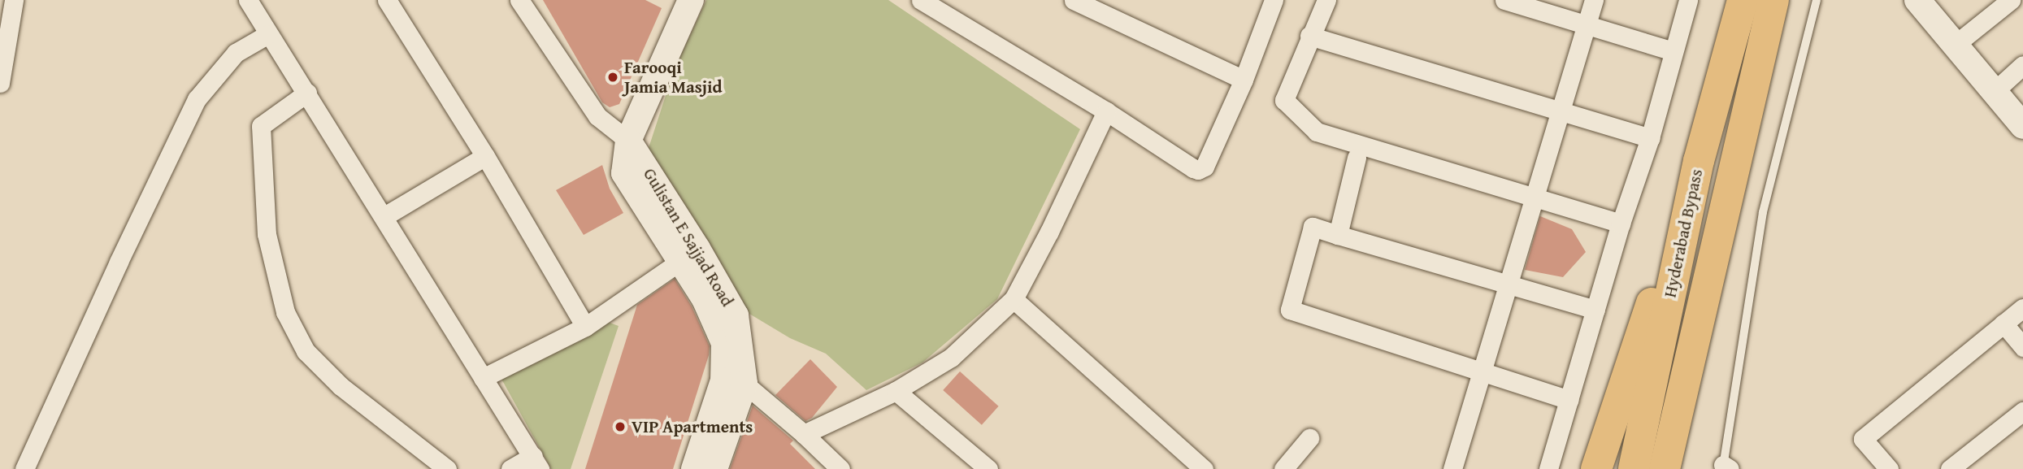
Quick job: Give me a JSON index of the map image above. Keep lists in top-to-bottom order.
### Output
{
  "streets": {
    "highway": ["Hyderabad Bypass"],
    "street": ["Gulistan E Sajjad Road"]
  },
  "places": ["Farooqi Jamia Masjid", "VIP Apartments"]
}
